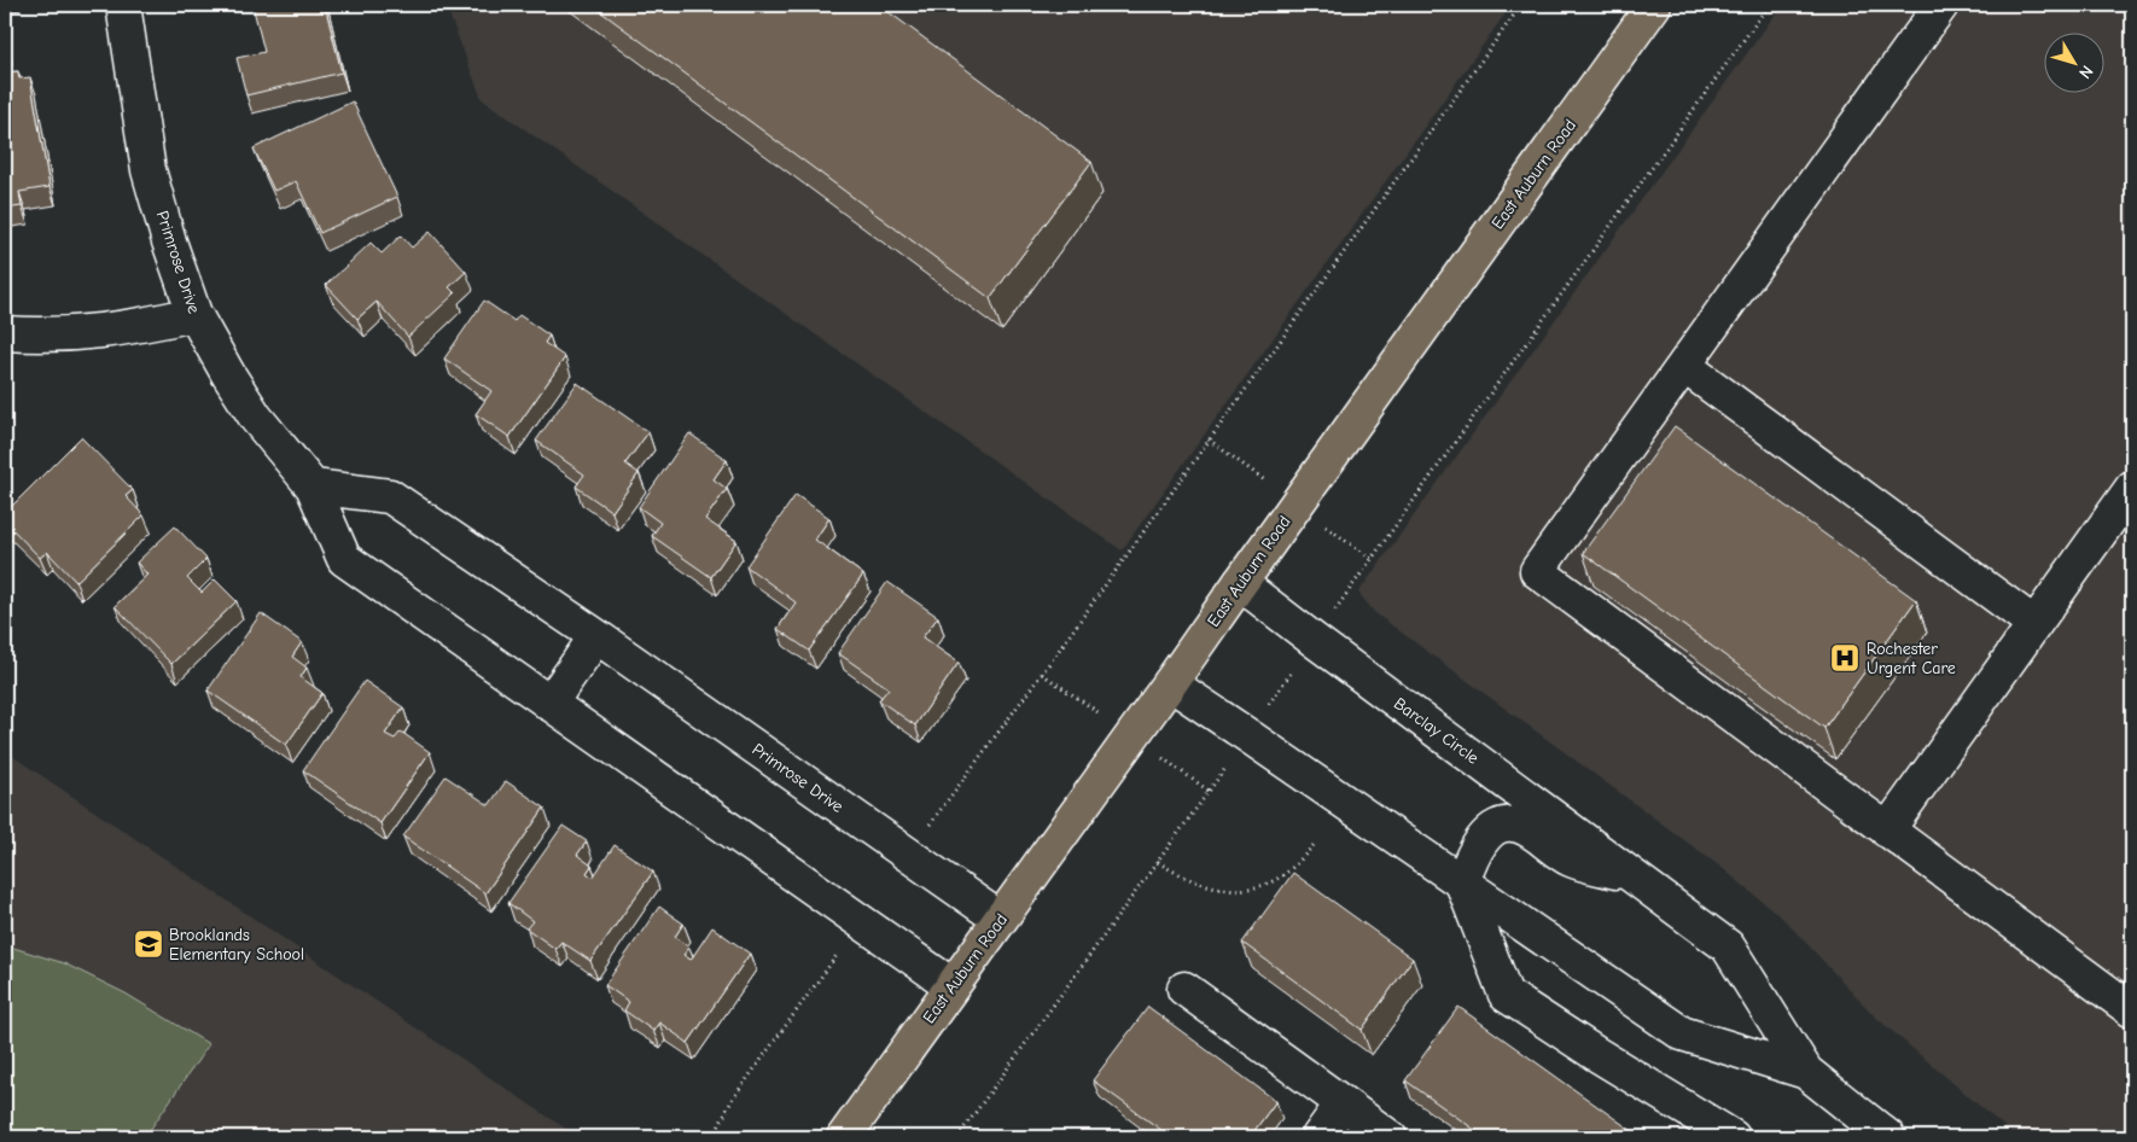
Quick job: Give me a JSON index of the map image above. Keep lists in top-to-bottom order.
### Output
{
  "streets": {
    "main road": ["East Auburn Road"],
    "street": ["Primrose Drive", "Barclay Circle"]
  },
  "crossings": [
    ["East Auburn Road", "Primrose Drive"],
    ["East Auburn Road", "Barclay Circle"]
  ],
  "places": {
    "hospital": ["Rochester Urgent Care"],
    "school or university": ["Brooklands Elementary School"]
  },
  "north": "bottom right"
}
